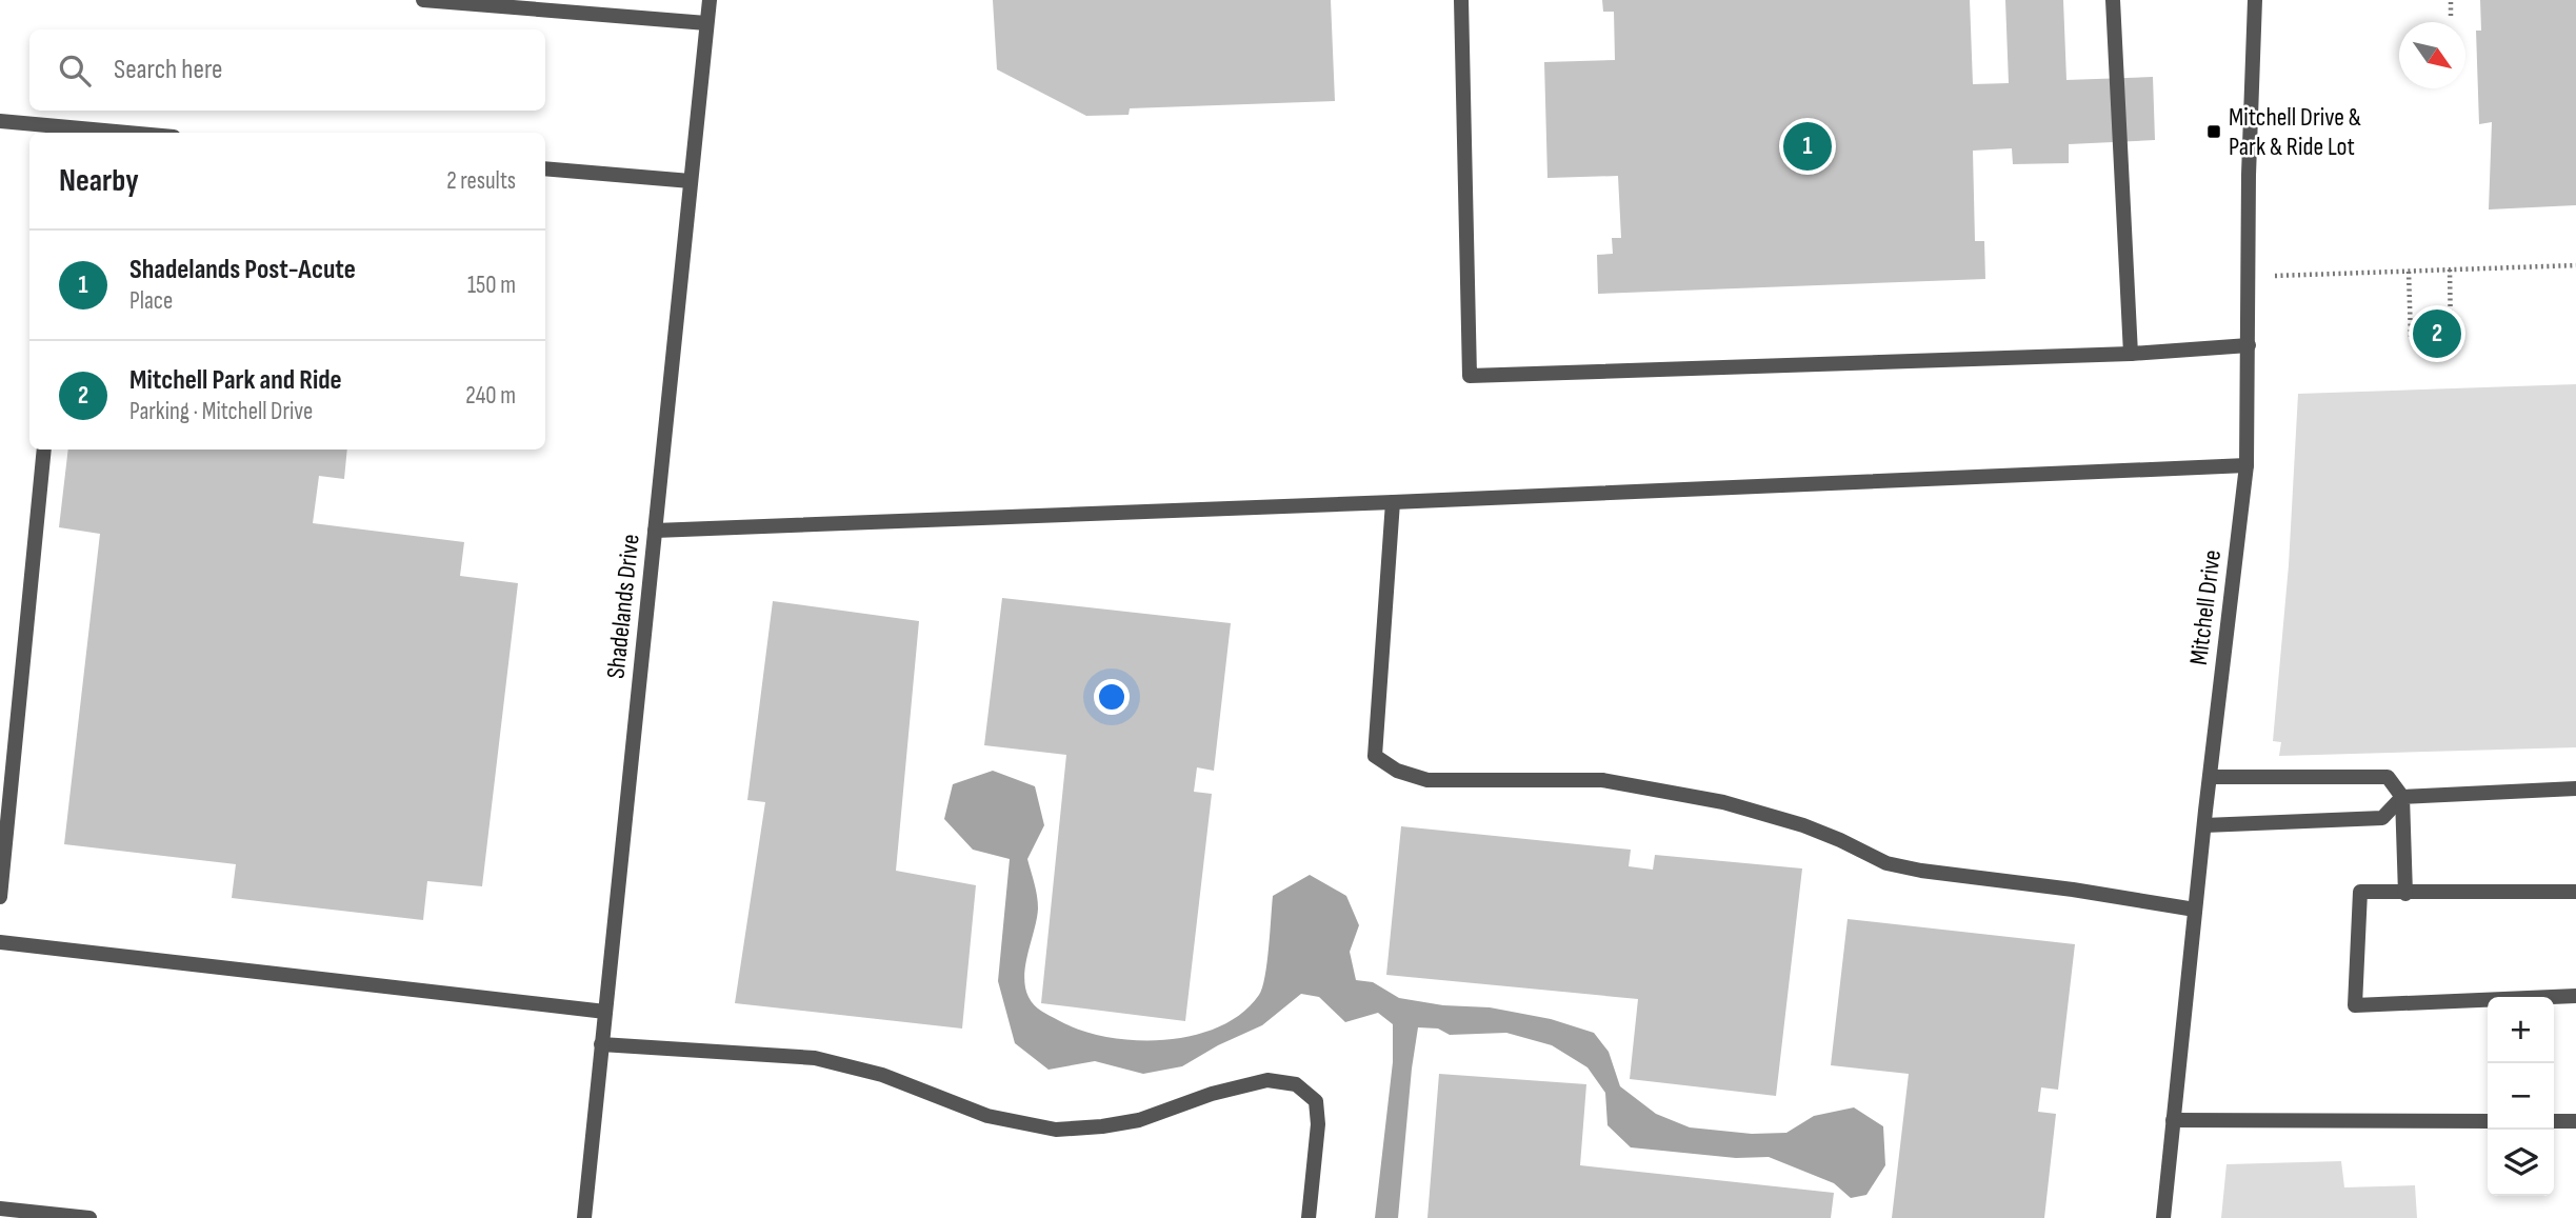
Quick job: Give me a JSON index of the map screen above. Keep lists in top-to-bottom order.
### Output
{
  "streets": {
    "street": ["Shadelands Drive", "Mitchell Drive"]
  },
  "places": {
    "transit": ["Mitchell Drive & Park & Ride Lot"]
  },
  "north": "bottom right",
  "page": {
    "search": "Search here",
    "pins": ["1", "2"],
    "heading": ["Nearby", "2 results"],
    "list": [
      {
        "mark": "1",
        "name": "Shadelands Post-Acute",
        "note": "Place",
        "value": "150 m"
      },
      {
        "mark": "2",
        "name": "Mitchell Park and Ride",
        "note": "Parking · Mitchell Drive",
        "value": "240 m"
      }
    ],
    "map_buttons": ["+", "−"]
  }
}
